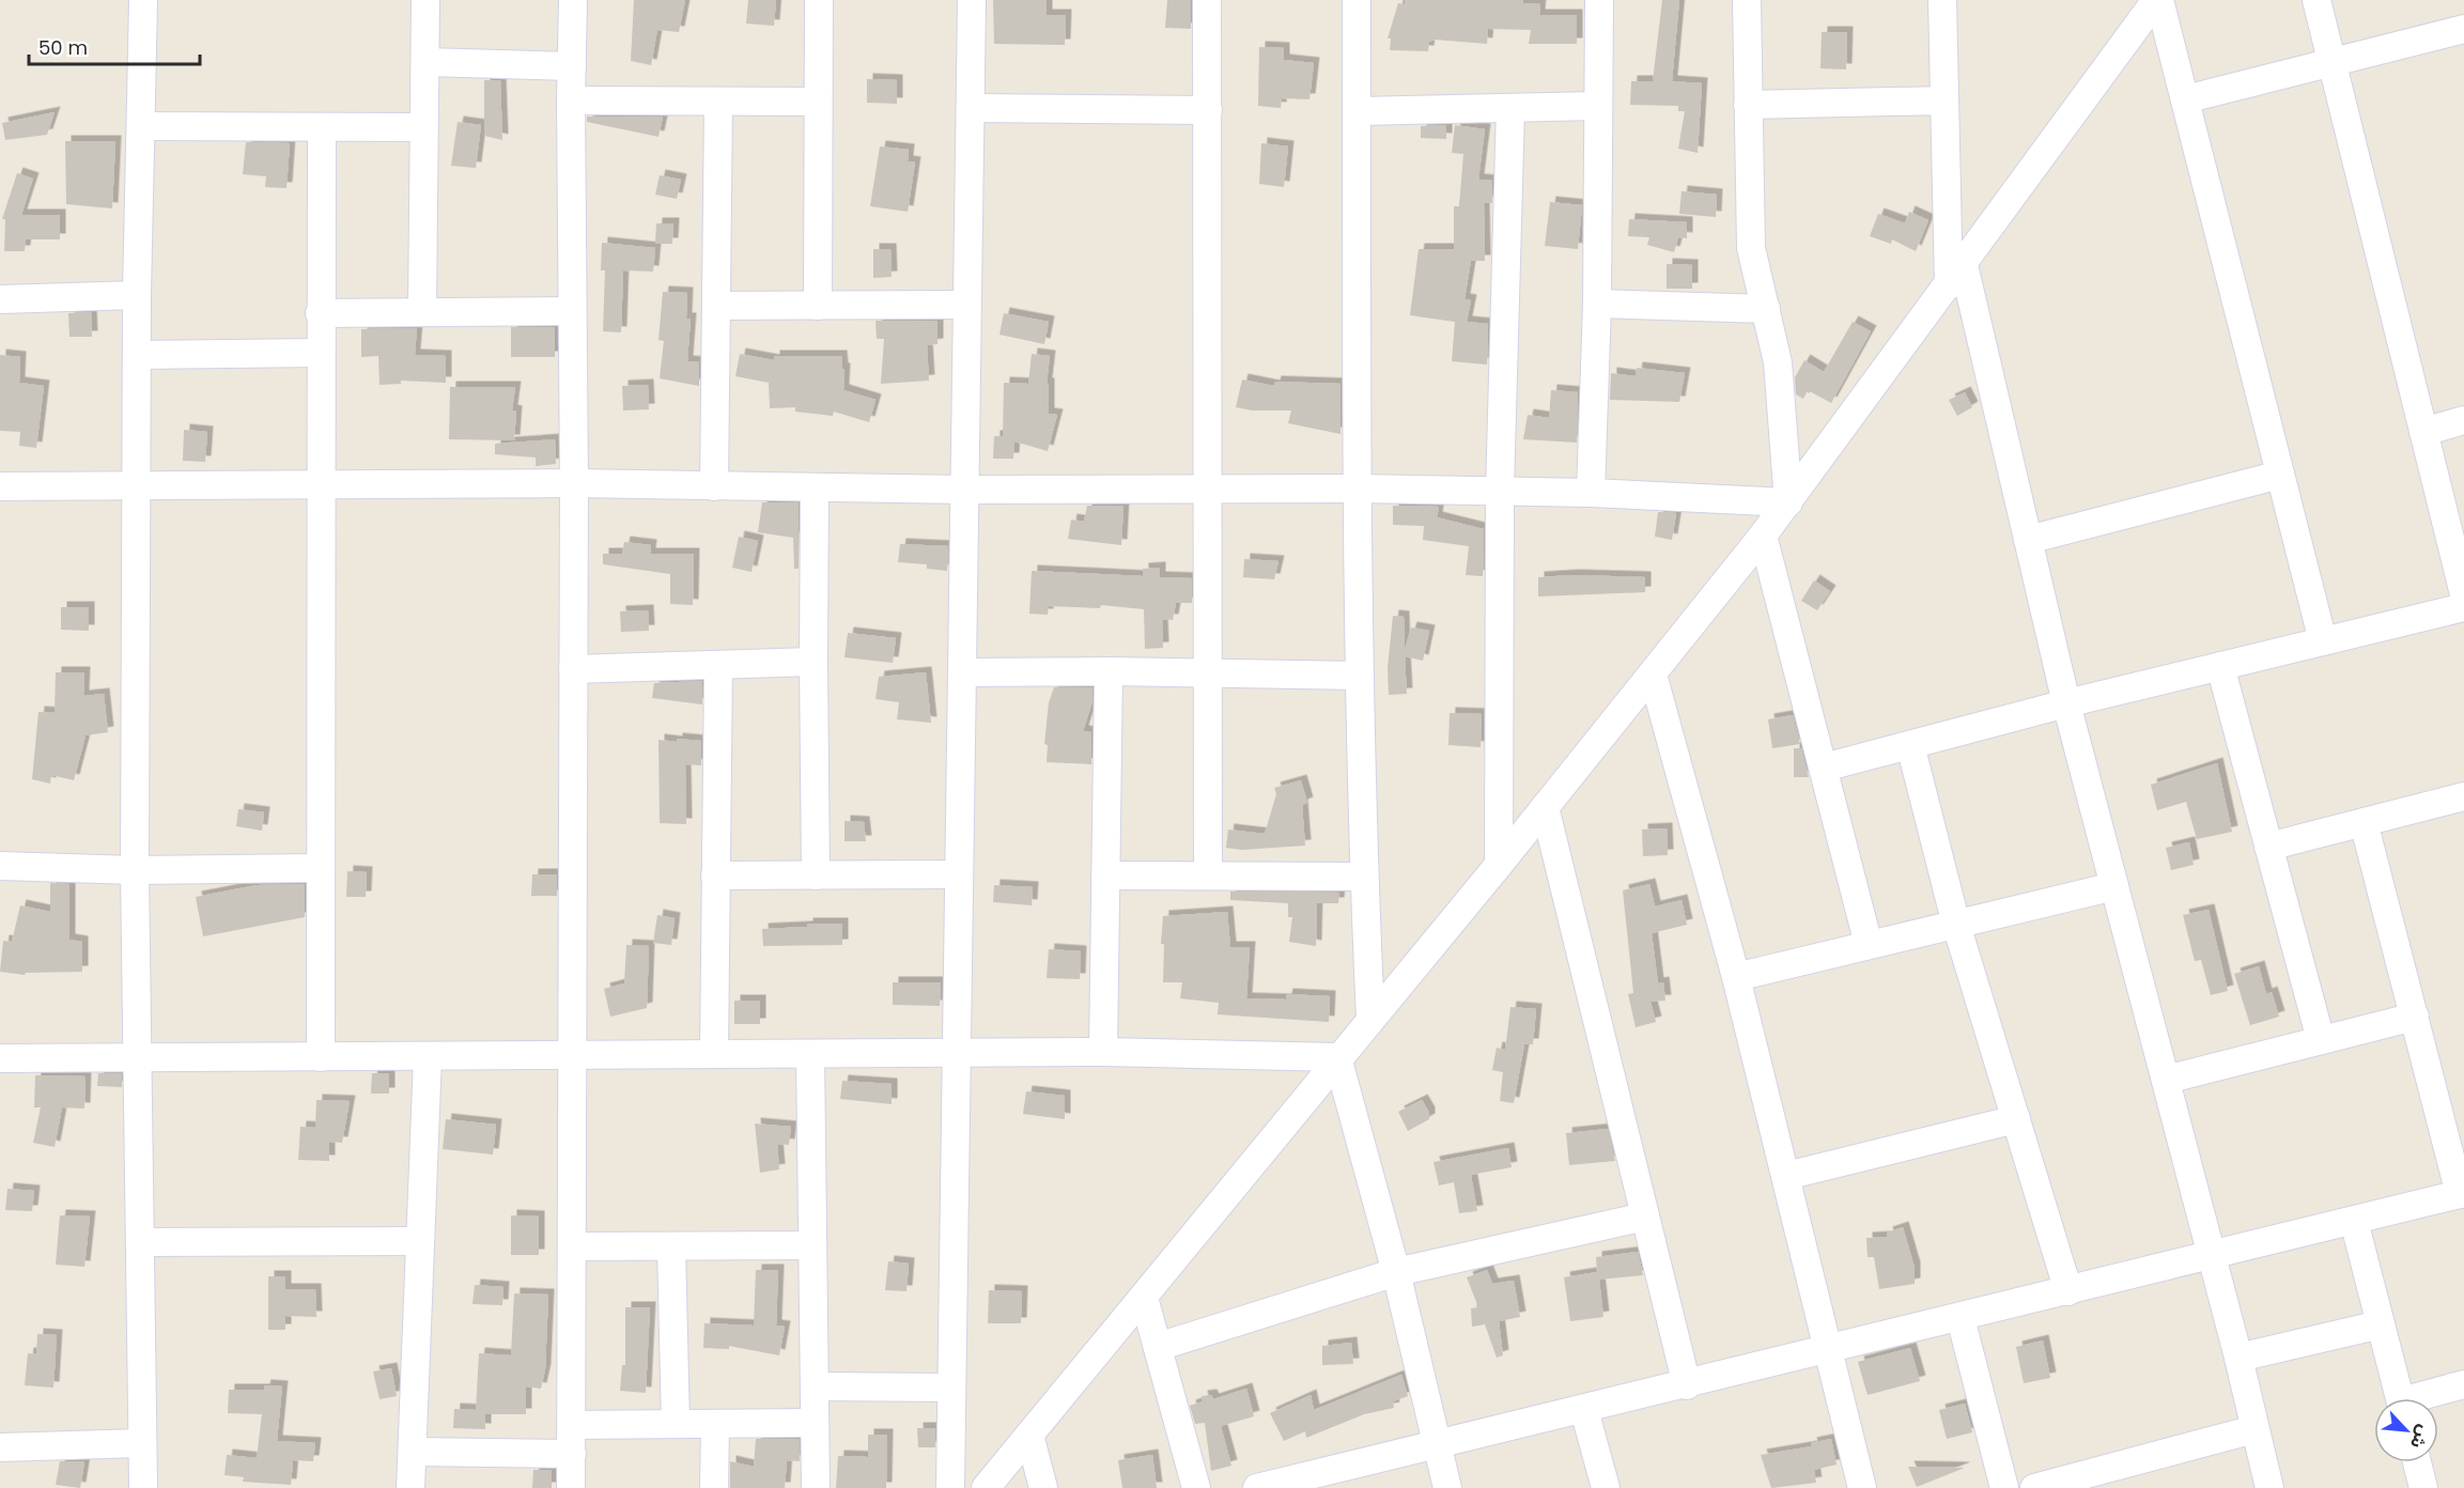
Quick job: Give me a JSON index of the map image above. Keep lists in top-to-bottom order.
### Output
{
  "scale_bar": "50 m",
  "north": "bottom right"
}
